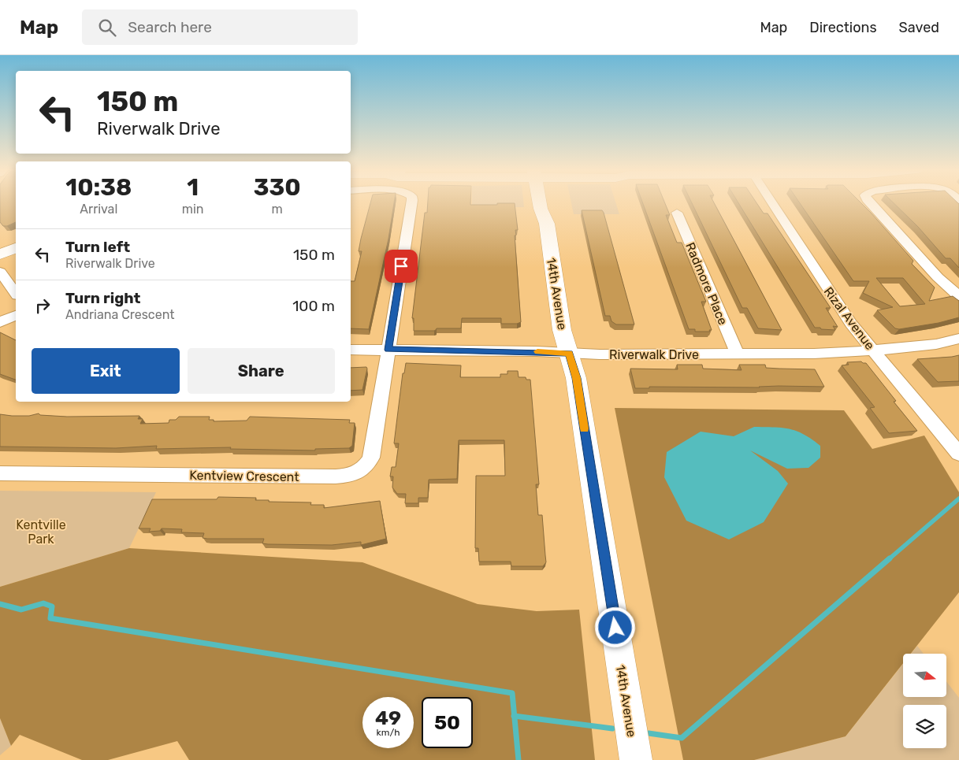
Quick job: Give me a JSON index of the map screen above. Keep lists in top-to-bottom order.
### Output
{
  "streets": {
    "main road": ["14th Avenue"],
    "street": [
      "Radmore Place",
      "Rizal Avenue",
      "Riverwalk Drive",
      "Kentview Crescent"
    ]
  },
  "crossings": [
    ["Radmore Place", "Riverwalk Drive"],
    ["14th Avenue", "Riverwalk Drive"],
    ["Rizal Avenue", "Riverwalk Drive"],
    ["Riverwalk Drive", "Kentview Crescent"]
  ],
  "parks": ["Kentville Park"],
  "north": "right",
  "page": {
    "header": "Map",
    "search": "Search here",
    "nav": ["Map", "Directions", "Saved"],
    "turn": ["150 m", "Riverwalk Drive"],
    "eta": [
      "10:38",
      "Arrival",
      "1",
      "min",
      "330",
      "m"
    ],
    "list": [
      {
        "name": "Turn left",
        "note": "Riverwalk Drive",
        "value": "150 m"
      },
      {
        "name": "Turn right",
        "note": "Andriana Crescent",
        "value": "100 m"
      }
    ],
    "buttons": ["Exit", "Share"],
    "speed": "49 km/h",
    "limit": "50"
  }
}
